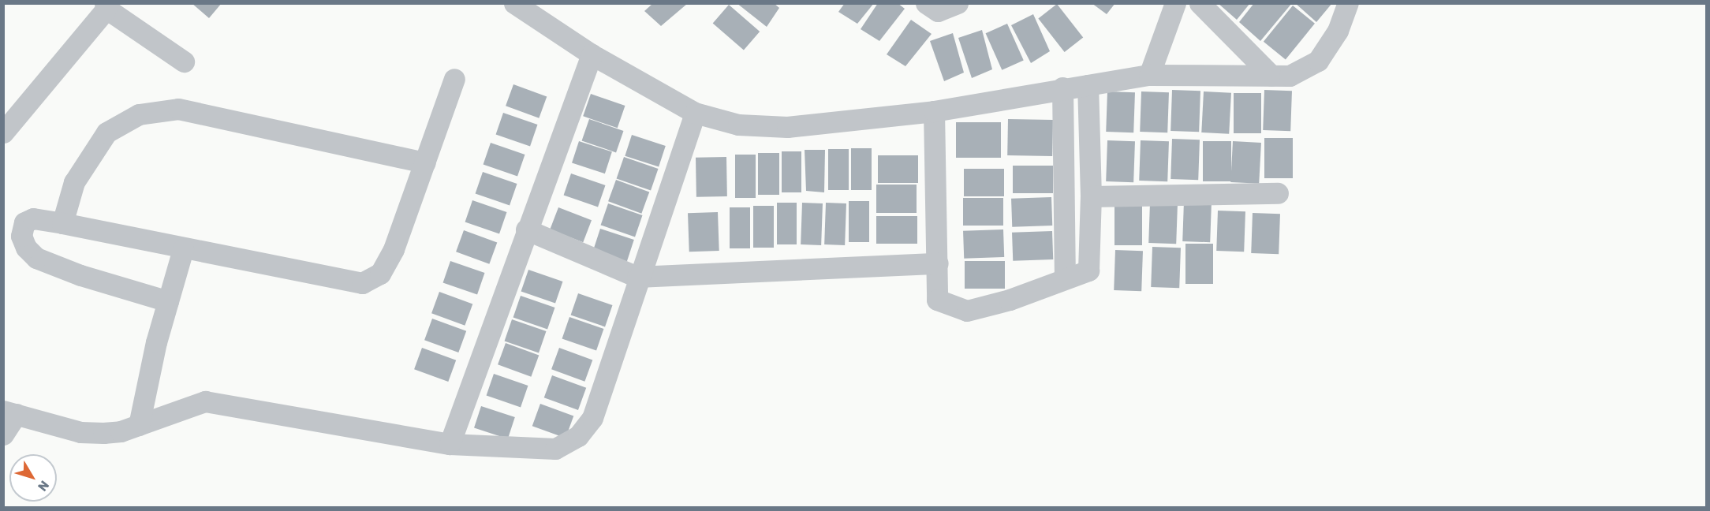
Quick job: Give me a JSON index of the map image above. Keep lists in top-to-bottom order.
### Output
{
  "north": "bottom right"
}
